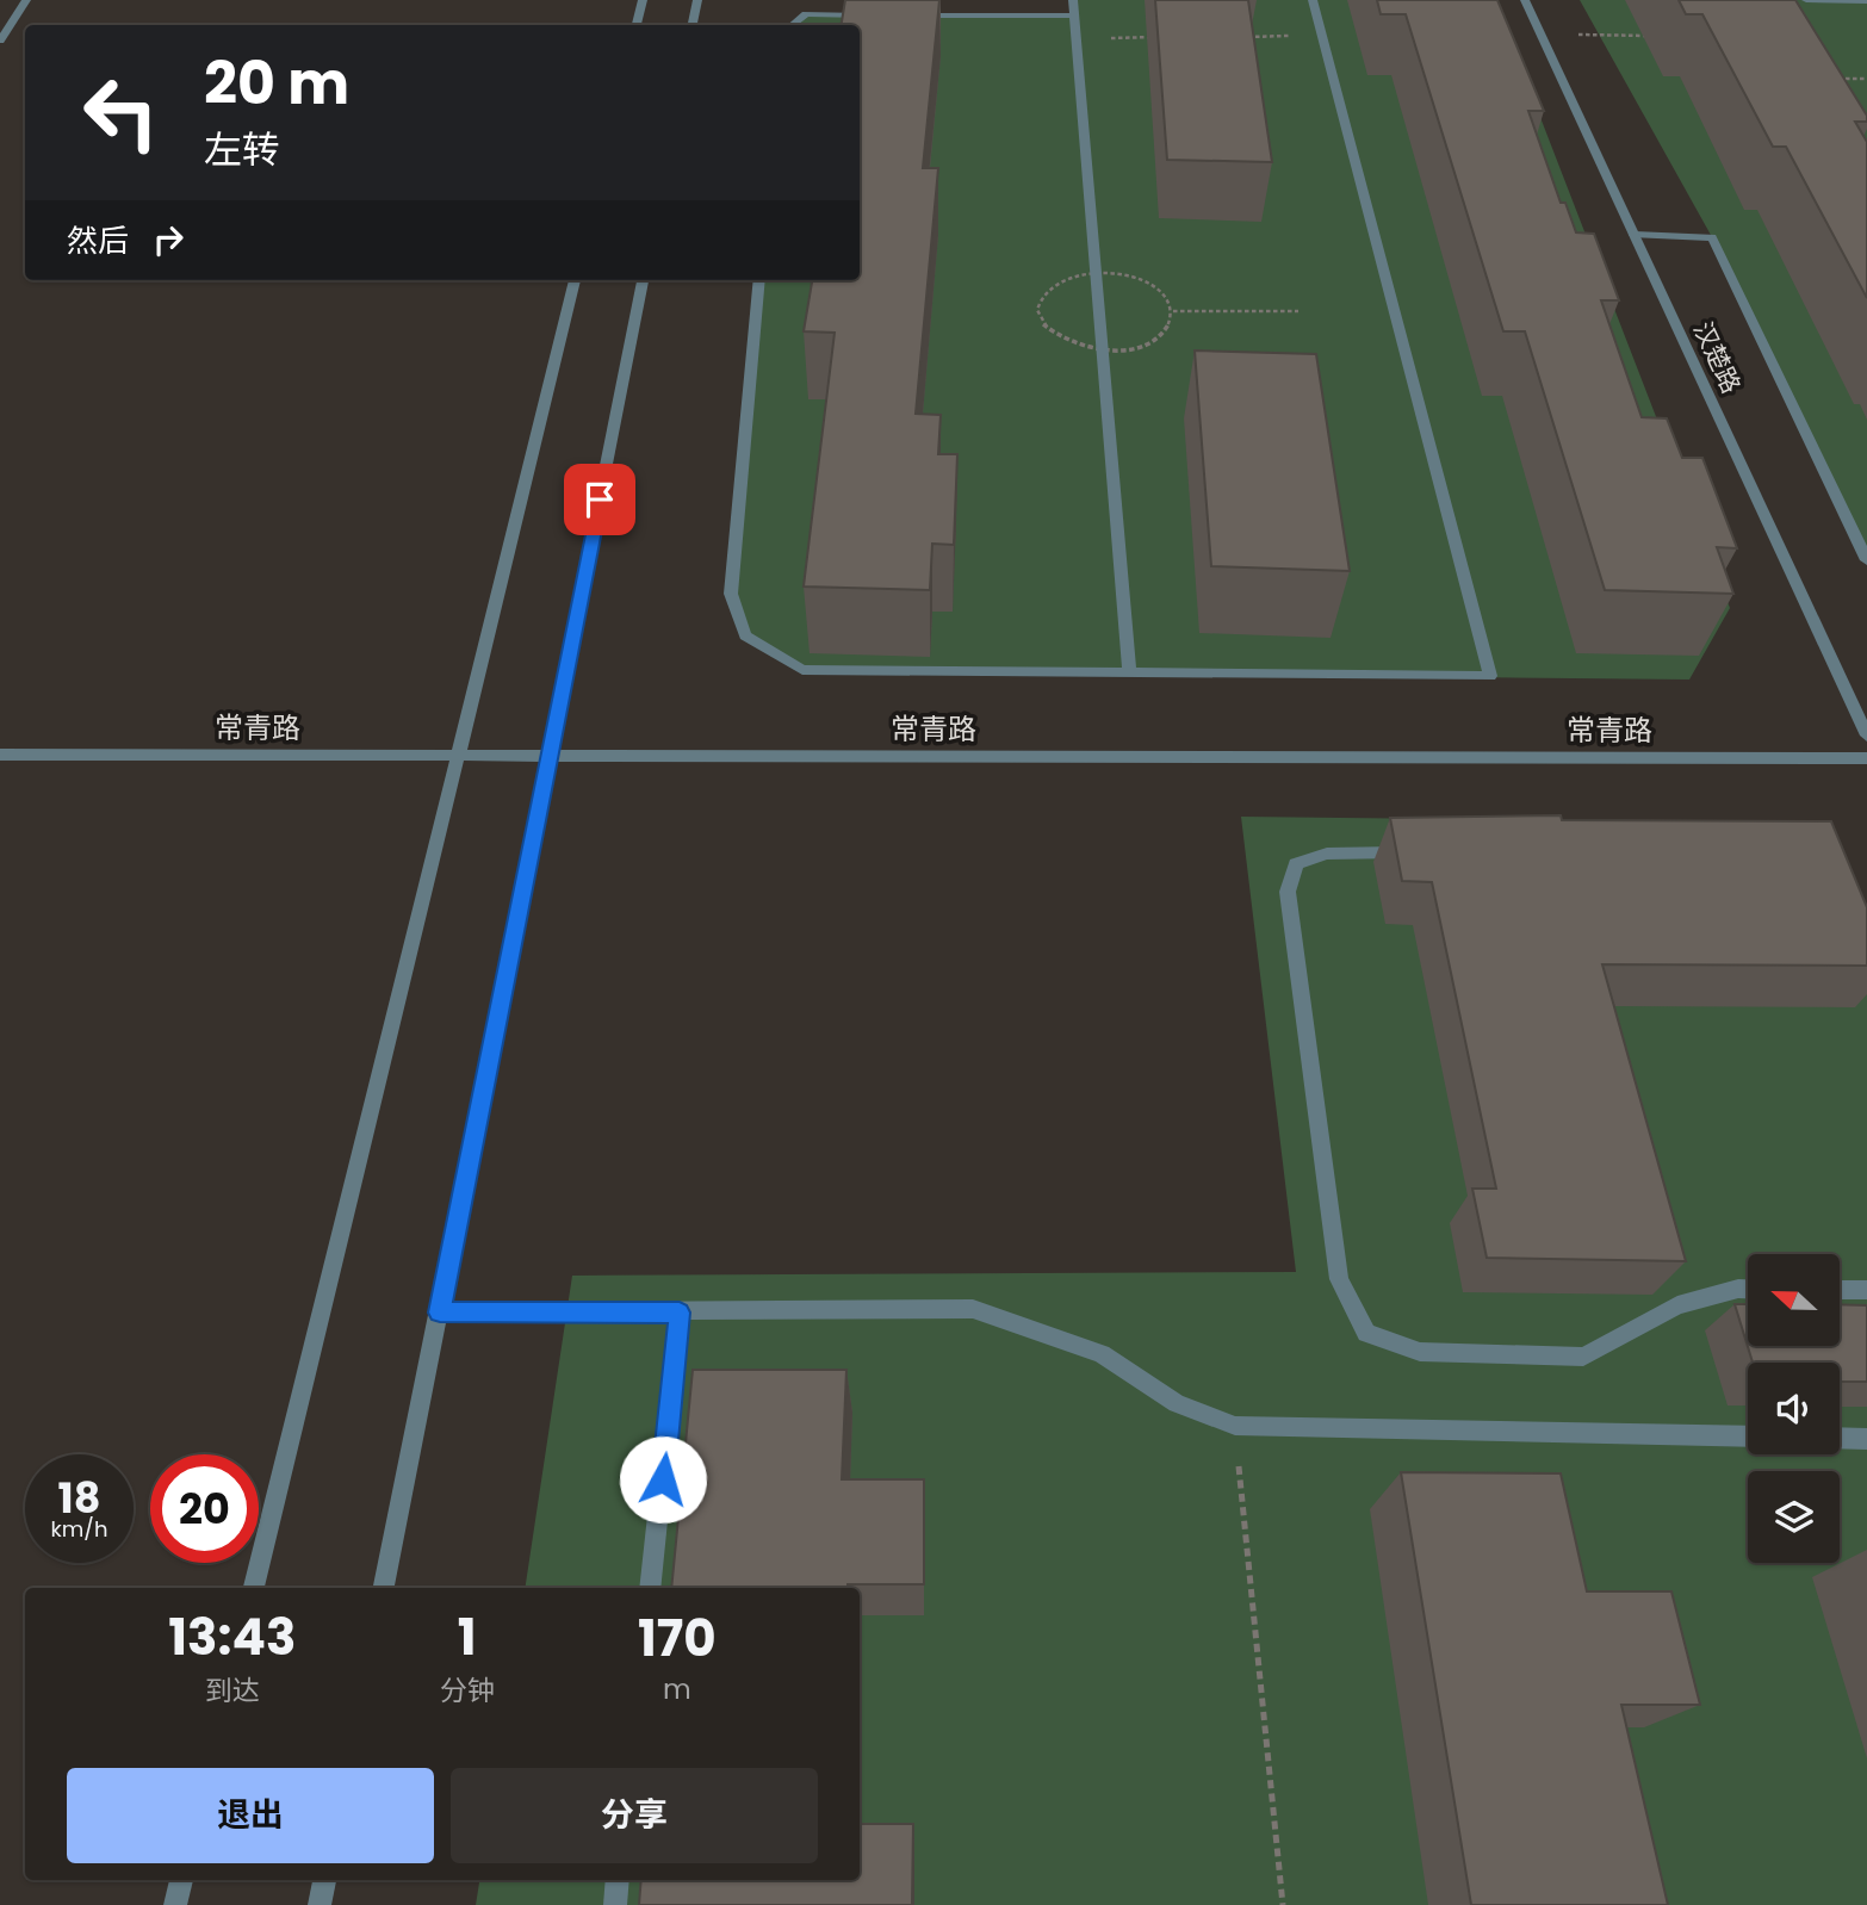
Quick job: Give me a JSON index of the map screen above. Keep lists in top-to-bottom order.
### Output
{
  "streets": {
    "street": ["汉楚路", "常青路"]
  },
  "north": "left",
  "page": {
    "turn": ["20 m", "左转"],
    "then": "然后",
    "speed": "18 km/h",
    "limit": "20",
    "eta": [
      "13:43",
      "到达",
      "1",
      "分钟",
      "170",
      "m"
    ],
    "buttons": ["退出", "分享"]
  }
}
